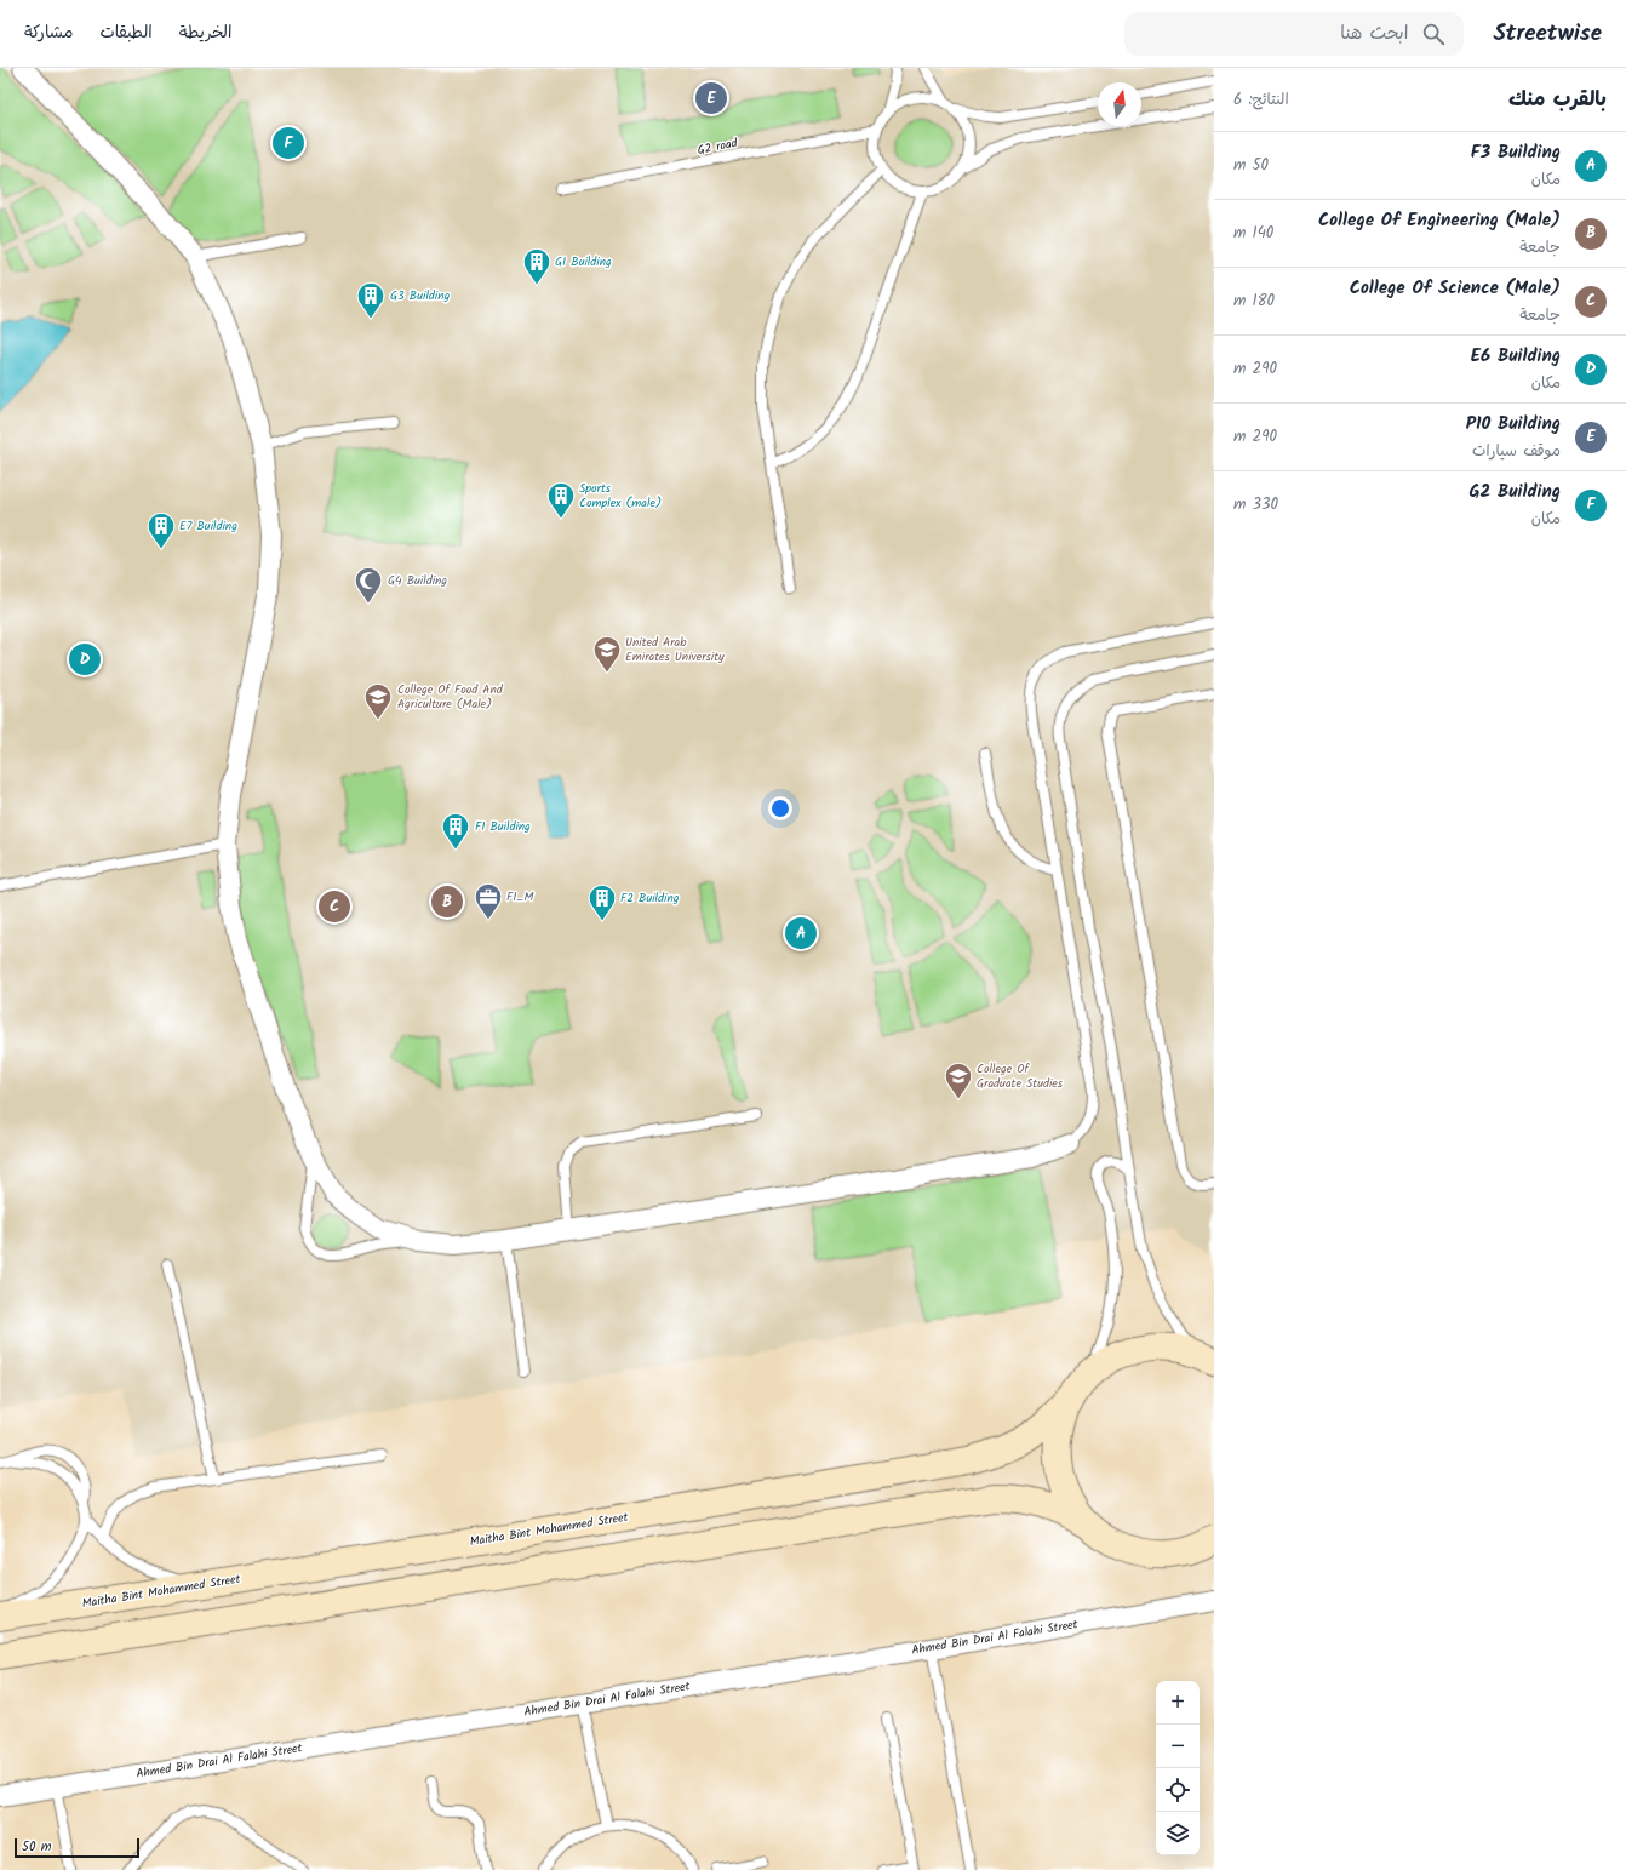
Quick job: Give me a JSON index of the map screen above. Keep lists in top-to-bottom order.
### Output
{
  "streets": {
    "main road": ["Maitha Bint Mohammed Street"],
    "street": ["Ahmed Bin Drai Al Falahi Street"],
    "lane": ["G2 road"]
  },
  "places": {
    "building": [
      "G1 Building",
      "G3 Building",
      "Sports Complex (male)",
      "E7 Building",
      "F1 Building",
      "F2 Building"
    ],
    "mosque": ["G4 Building"],
    "school or university": ["United Arab Emirates University", "College Of Food And Agriculture (Male)", "College Of Graduate Studies"],
    "office": ["F1_M"]
  },
  "scale_bar": "50 m",
  "north": "top",
  "page": {
    "header": "Streetwise",
    "search": "ابحث هنا",
    "nav": ["الخريطة", "الطبقات", "مشاركة"],
    "heading": ["بالقرب منك", "النتائج: 6"],
    "pins": [
      "E",
      "F",
      "D",
      "B",
      "C",
      "A"
    ],
    "list": [
      {
        "mark": "A",
        "name": "F3 Building",
        "note": "مكان",
        "value": "50 m"
      },
      {
        "mark": "B",
        "name": "College Of Engineering (Male)",
        "note": "جامعة",
        "value": "140 m"
      },
      {
        "mark": "C",
        "name": "College Of Science (Male)",
        "note": "جامعة",
        "value": "180 m"
      },
      {
        "mark": "D",
        "name": "E6 Building",
        "note": "مكان",
        "value": "290 m"
      },
      {
        "mark": "E",
        "name": "P10 Building",
        "note": "موقف سيارات",
        "value": "290 m"
      },
      {
        "mark": "F",
        "name": "G2 Building",
        "note": "مكان",
        "value": "330 m"
      }
    ],
    "map_buttons": ["+", "−"],
    "scale": "50 m"
  }
}
